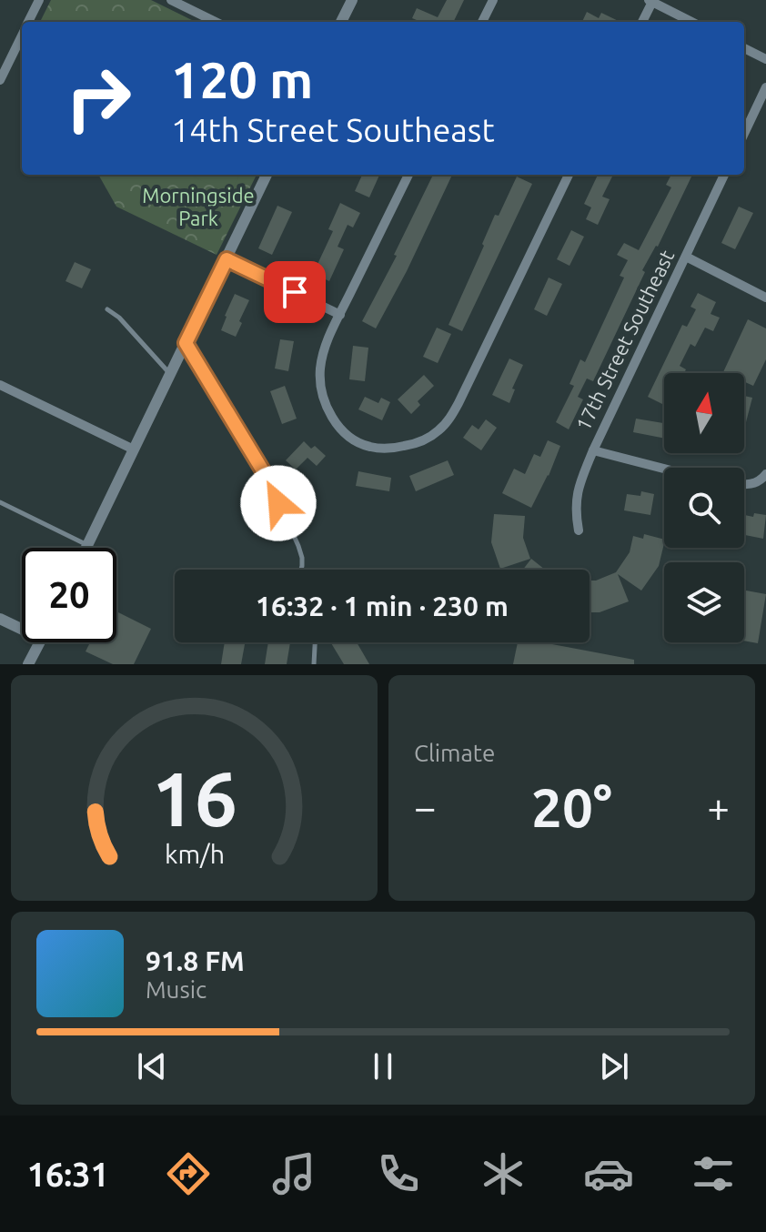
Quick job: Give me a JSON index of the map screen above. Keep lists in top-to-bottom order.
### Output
{
  "streets": {
    "street": ["17th Street Southeast"]
  },
  "parks": ["Morningside Park"],
  "north": "top",
  "page": {
    "turn": ["120 m", "14th Street Southeast"],
    "limit": "20",
    "trip": "16:32 · 1 min · 230 m",
    "tile": "Climate",
    "heat": ["−", "20°", "+"],
    "song": ["91.8 FM", "Music"],
    "tabs": "16:31",
    "gauge": ["16", "km/h"]
  }
}
